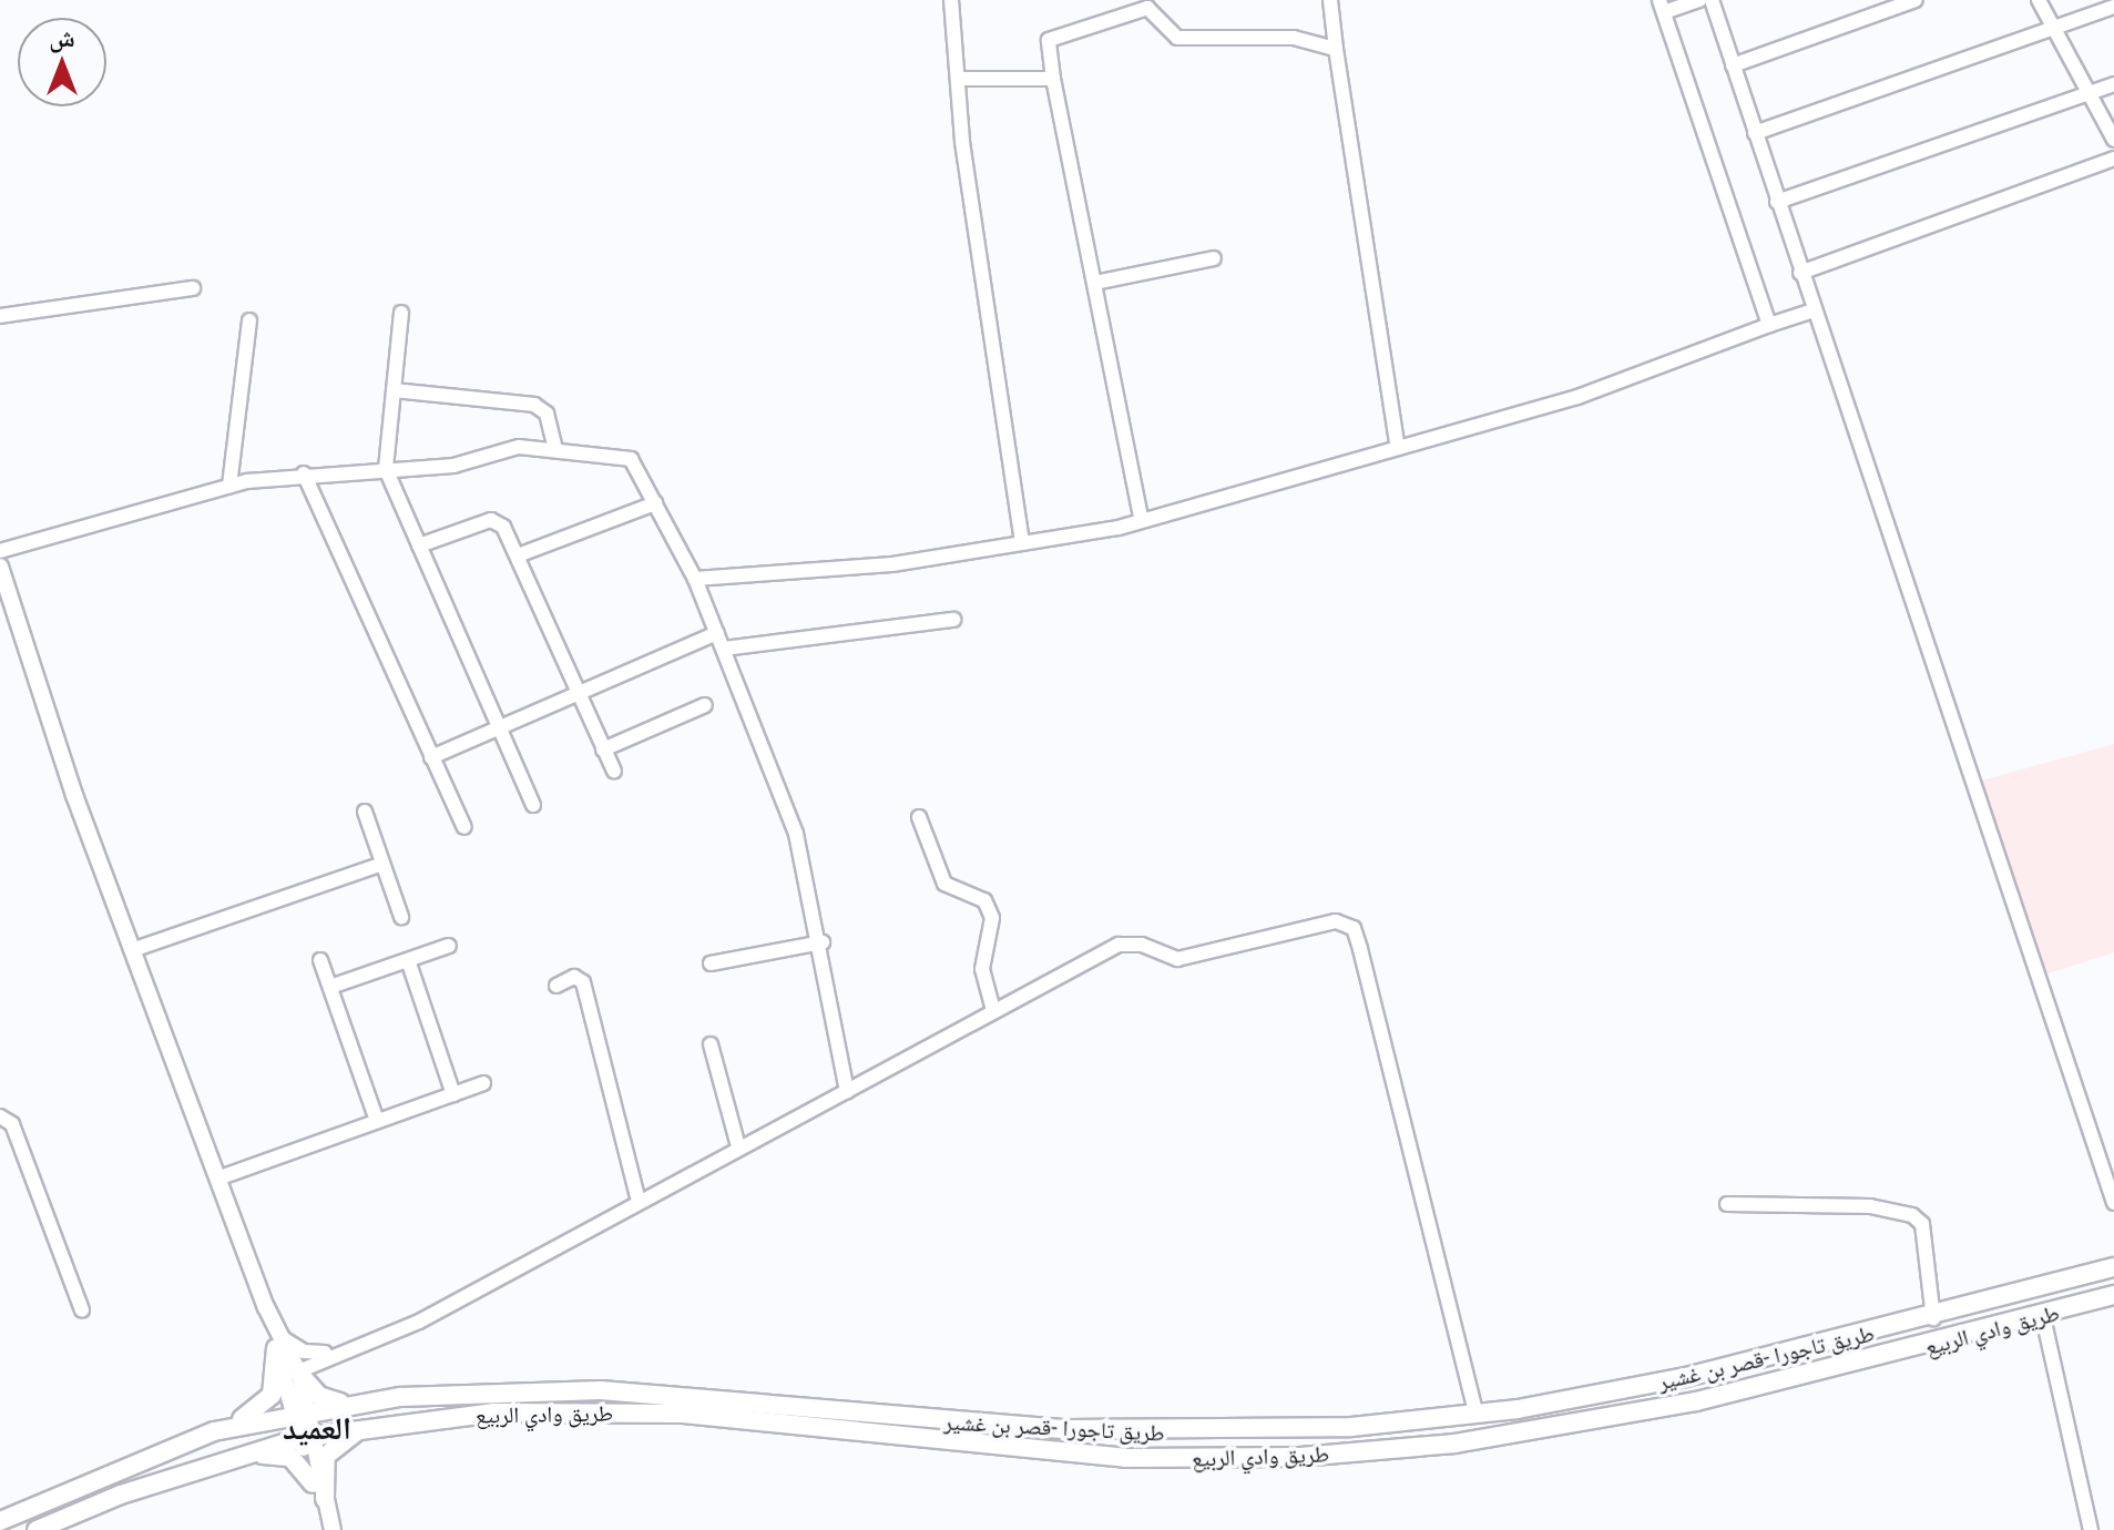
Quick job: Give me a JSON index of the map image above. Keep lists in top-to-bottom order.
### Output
{
  "streets": {
    "highway": ["طريق وادي الربيع", "طريق تاجورا -قصر بن غشير"]
  },
  "districts": ["العميد"],
  "north": "top"
}
